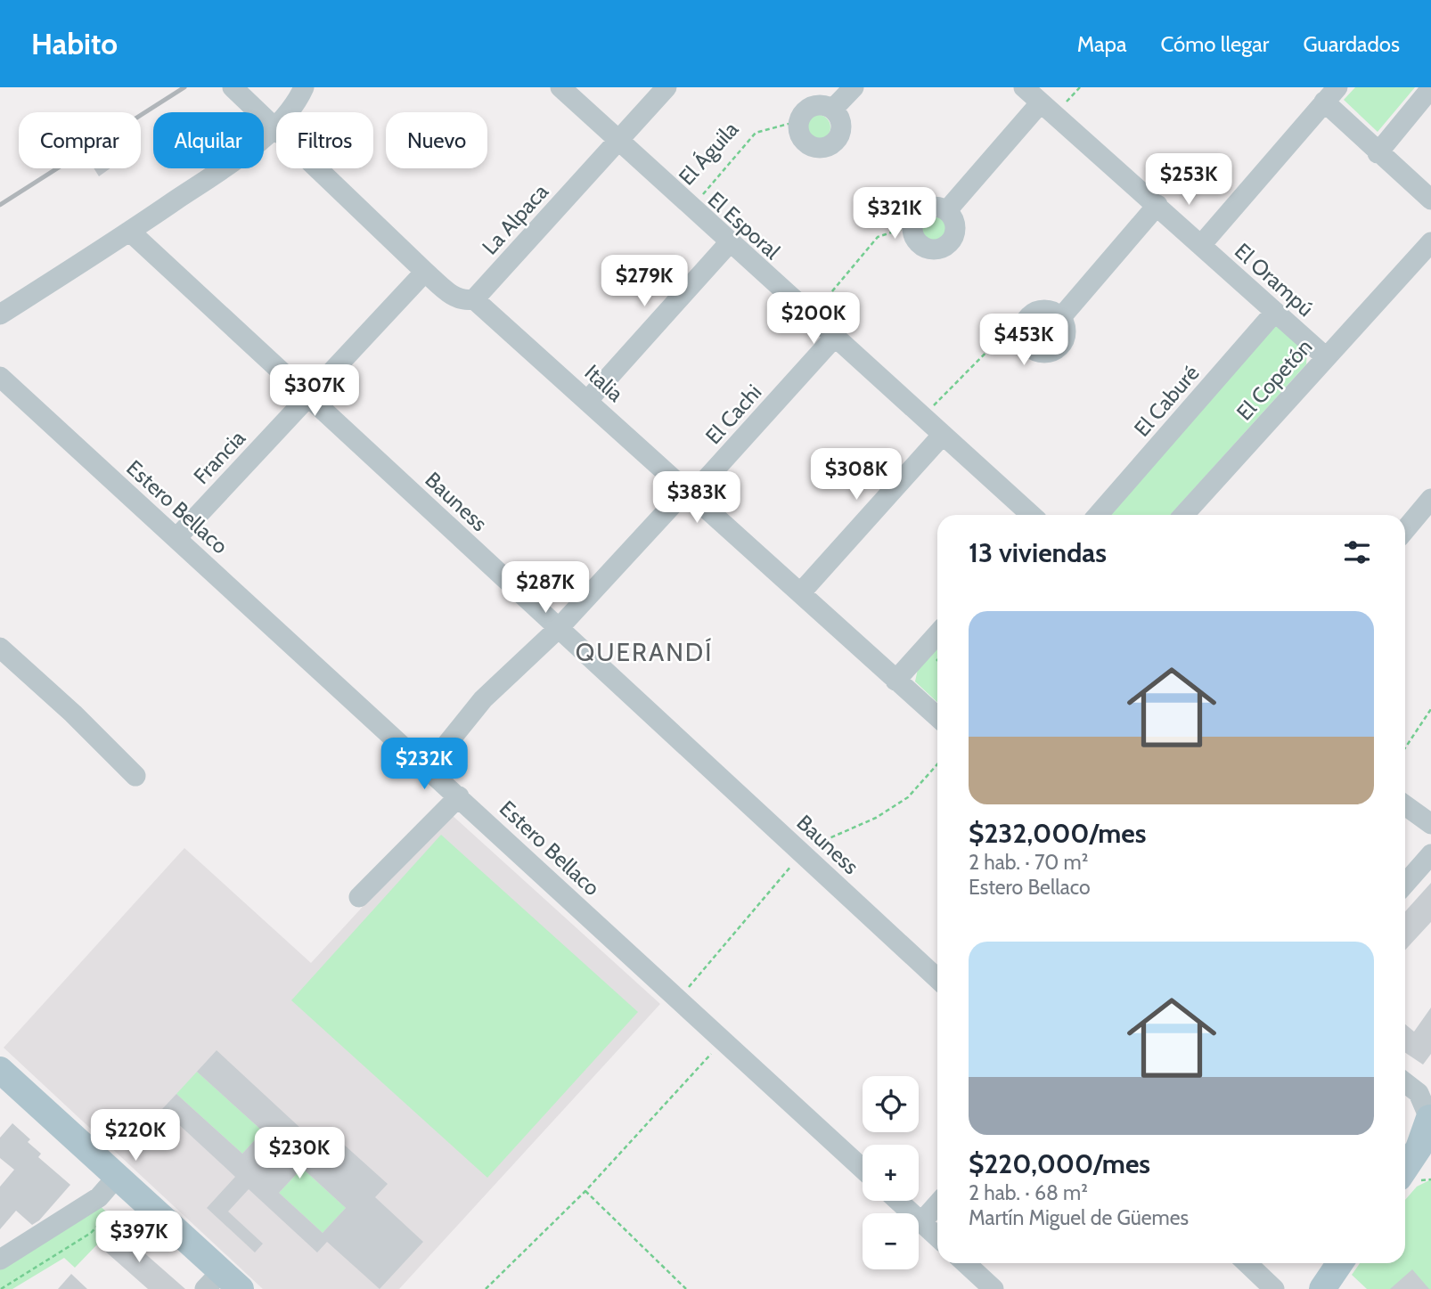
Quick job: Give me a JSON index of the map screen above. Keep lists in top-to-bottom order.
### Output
{
  "streets": {
    "street": [
      "La Alpaca",
      "El Esporal",
      "El Orampú",
      "El Copetón",
      "Italia",
      "El Caburé",
      "El Cachi",
      "Francia",
      "Bauness",
      "Estero Bellaco"
    ],
    "path": ["El Águila"]
  },
  "crossings": [
    ["El Águila", "El Esporal"],
    ["La Alpaca", "El Esporal"],
    ["La Alpaca", "Italia"],
    ["El Esporal", "El Cachi"],
    ["El Orampú", "El Copetón"],
    ["El Orampú", "El Caburé"],
    ["Italia", "El Cachi"],
    ["Italia", "Francia"],
    ["El Cachi", "Bauness"],
    ["El Cachi", "Estero Bellaco"],
    ["Francia", "Bauness"],
    ["Francia", "Estero Bellaco"]
  ],
  "districts": ["QUERANDÍ"],
  "page": {
    "header": "Habito",
    "nav": ["Mapa", "Cómo llegar", "Guardados"],
    "chip": [
      "Comprar",
      "Alquilar",
      "Filtros",
      "Nuevo"
    ],
    "price": [
      "$253K",
      "$321K",
      "$279K",
      "$200K",
      "$453K",
      "$307K",
      "$308K",
      "$383K",
      "$287K",
      "$232K",
      "$220K",
      "$230K",
      "$397K"
    ],
    "heading": "13 viviendas",
    "list": [
      {
        "name": "$232,000/mes",
        "note": "2 hab. · 70 m² · Estero Bellaco"
      },
      {
        "name": "$220,000/mes",
        "note": "2 hab. · 68 m² · Martín Miguel de Güemes"
      }
    ],
    "map_buttons": ["+", "−"]
  }
}
